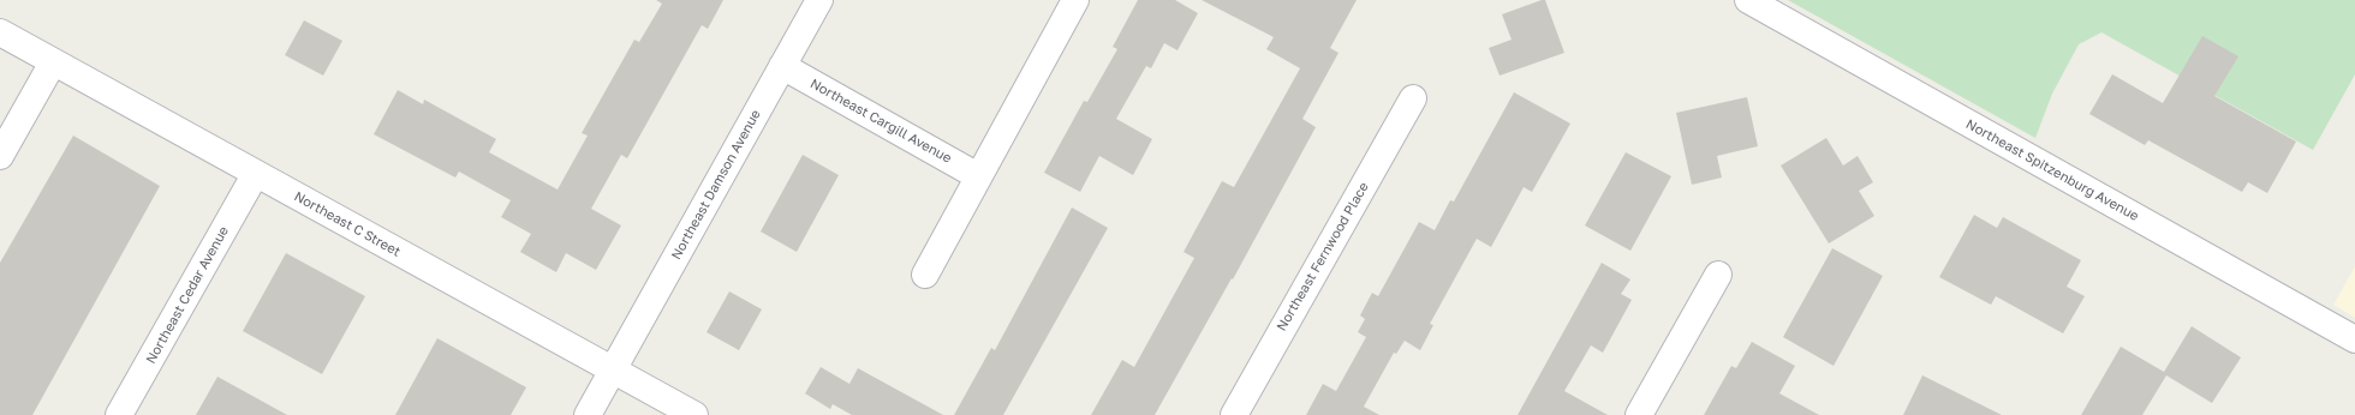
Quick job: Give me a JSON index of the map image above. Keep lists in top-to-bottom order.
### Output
{
  "streets": {
    "street": [
      "Northeast Cargill Avenue",
      "Northeast Spitzenburg Avenue",
      "Northeast Damson Avenue",
      "Northeast C Street",
      "Northeast Fernwood Place",
      "Northeast Cedar Avenue"
    ]
  },
  "crossings": [
    ["Northeast Cargill Avenue", "Northeast Damson Avenue"],
    ["Northeast Damson Avenue", "Northeast C Street"],
    ["Northeast C Street", "Northeast Cedar Avenue"]
  ]
}
